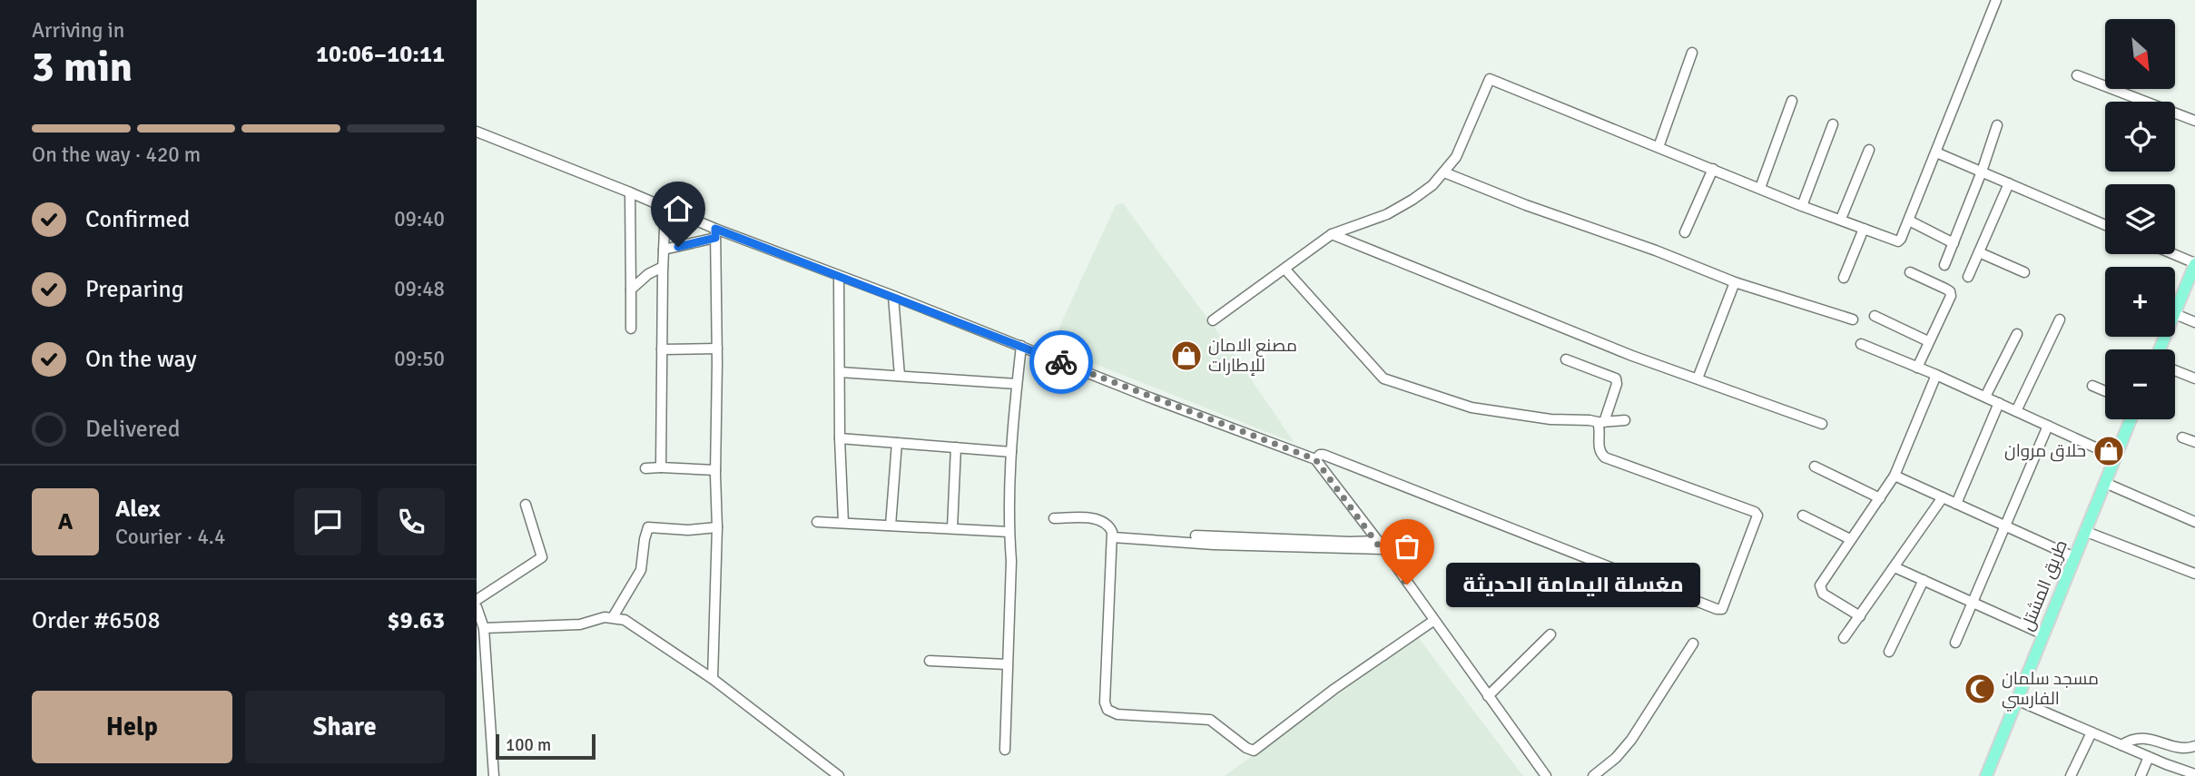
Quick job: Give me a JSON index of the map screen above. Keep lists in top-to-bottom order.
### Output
{
  "streets": {
    "main road": ["طريق المشتل"]
  },
  "places": {
    "shop": ["مصنع الامان للإطارات", "حلاق مروان"],
    "other": ["مغسلة اليمامة الحديثة"],
    "mosque": ["مسجد سلمان الفارسي"]
  },
  "scale_bar": "100 m",
  "north": "bottom right",
  "page": {
    "heading": ["3 min", "Arriving in", "10:06–10:11"],
    "panel": [
      "Alex",
      "Courier · 4.4",
      "Order #6508",
      "$9.63"
    ],
    "map_buttons": ["+", "−"],
    "bar": "On the way · 420 m",
    "list": [
      ["Confirmed", "09:40"],
      ["Preparing", "09:48"],
      ["On the way", "09:50"],
      "Delivered"
    ],
    "round": "A",
    "bubble": "مغسلة اليمامة الحديثة",
    "buttons": ["Help", "Share"],
    "scale": "100 m"
  }
}
